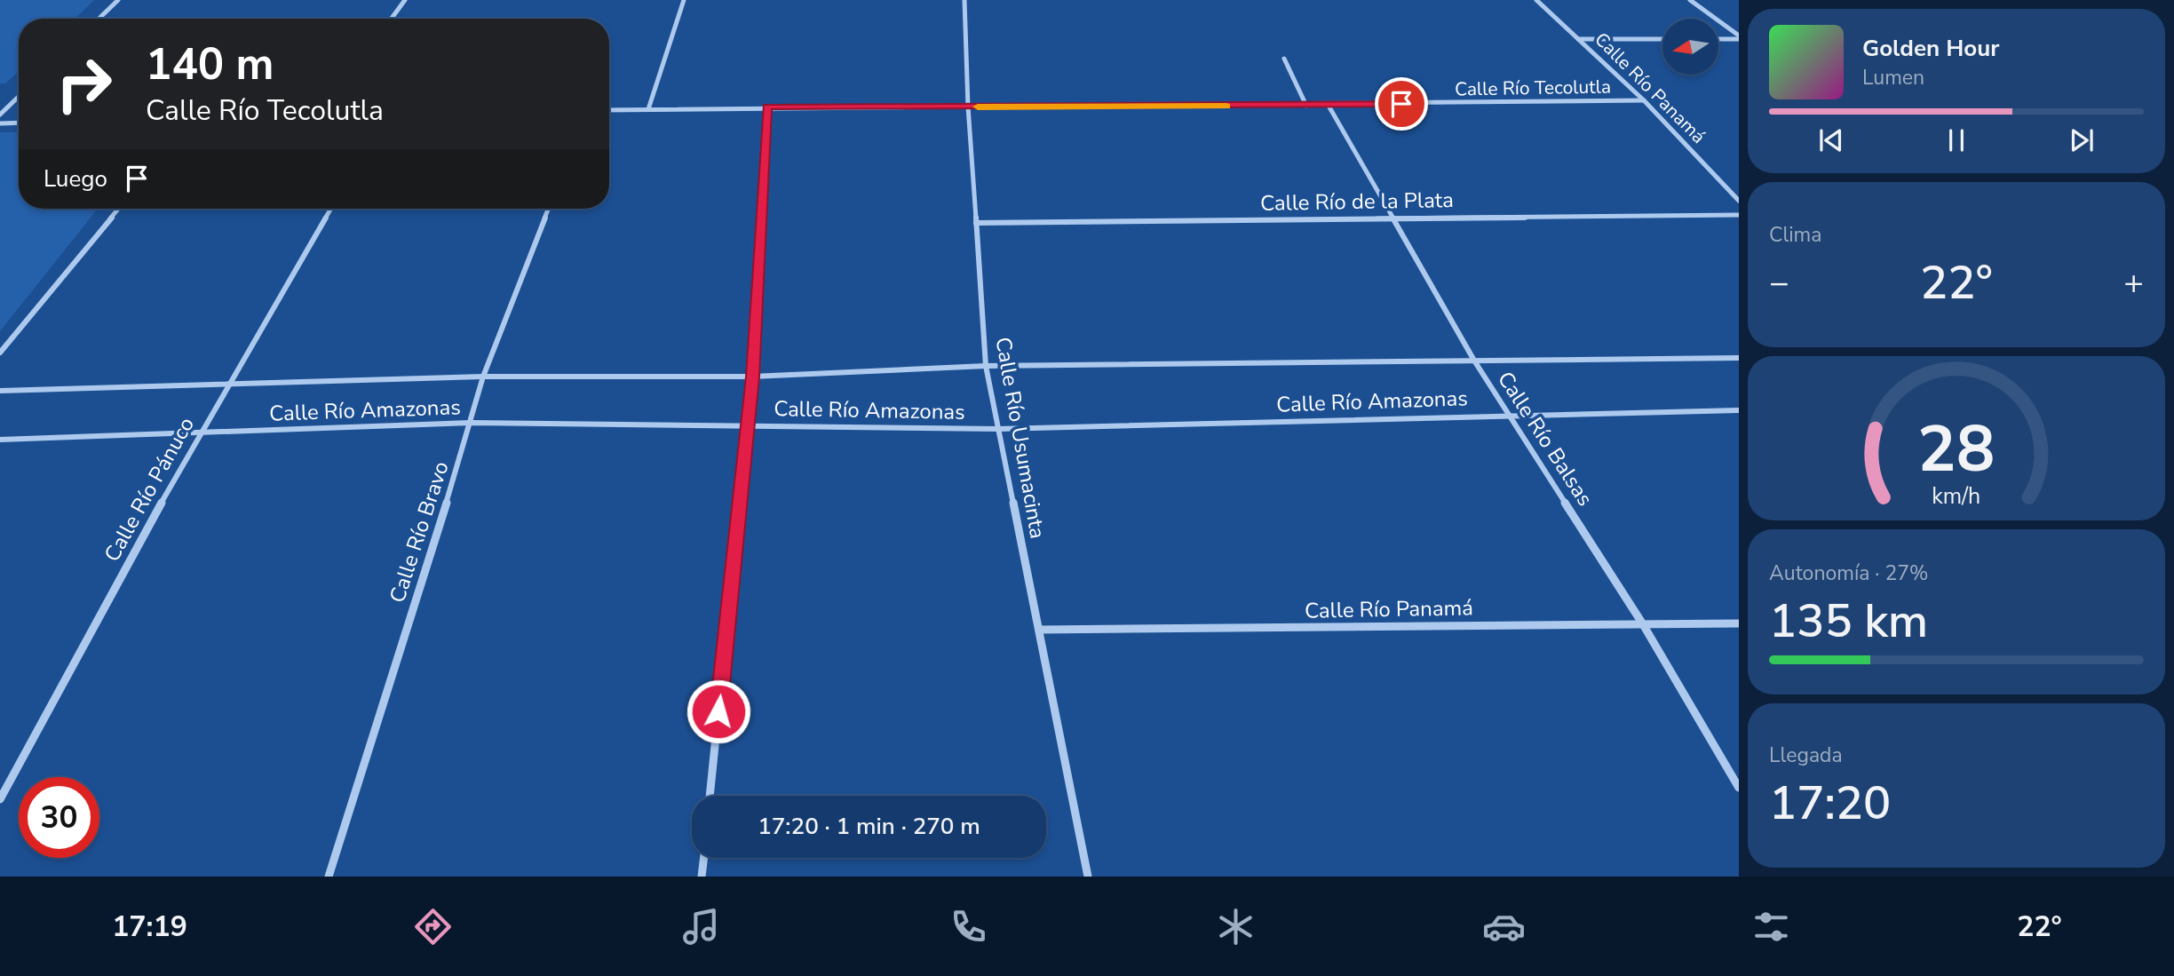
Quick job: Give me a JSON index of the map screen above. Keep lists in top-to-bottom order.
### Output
{
  "streets": {
    "street": [
      "Calle Río Tecolutla",
      "Calle Río Panamá",
      "Calle Río de la Plata",
      "Calle Río Amazonas",
      "Calle Río Usumacinta",
      "Calle Río Balsas",
      "Calle Río Pánuco",
      "Calle Río Bravo"
    ]
  },
  "crossings": [
    ["Calle Río Tecolutla", "Calle Río Panamá"],
    ["Calle Río Tecolutla", "Calle Río Usumacinta"],
    ["Calle Río Tecolutla", "Calle Río Balsas"],
    ["Calle Río Panamá", "Calle Río Usumacinta"],
    ["Calle Río Panamá", "Calle Río Balsas"],
    ["Calle Río de la Plata", "Calle Río Usumacinta"],
    ["Calle Río de la Plata", "Calle Río Balsas"],
    ["Calle Río Amazonas", "Calle Río Usumacinta"],
    ["Calle Río Amazonas", "Calle Río Balsas"],
    ["Calle Río Amazonas", "Calle Río Pánuco"],
    ["Calle Río Amazonas", "Calle Río Bravo"]
  ],
  "north": "left",
  "page": {
    "turn": ["140 m", "Calle Río Tecolutla"],
    "song": ["Golden Hour", "Lumen"],
    "then": "Luego",
    "tile": [
      "Clima",
      ["Autonomía · 27%", "135 km"],
      ["Llegada", "17:20"]
    ],
    "heat": ["−", "22°", "+"],
    "limit": "30",
    "trip": "17:20 · 1 min · 270 m",
    "tabs": ["17:19", "22°"],
    "gauge": ["28", "km/h"]
  }
}
